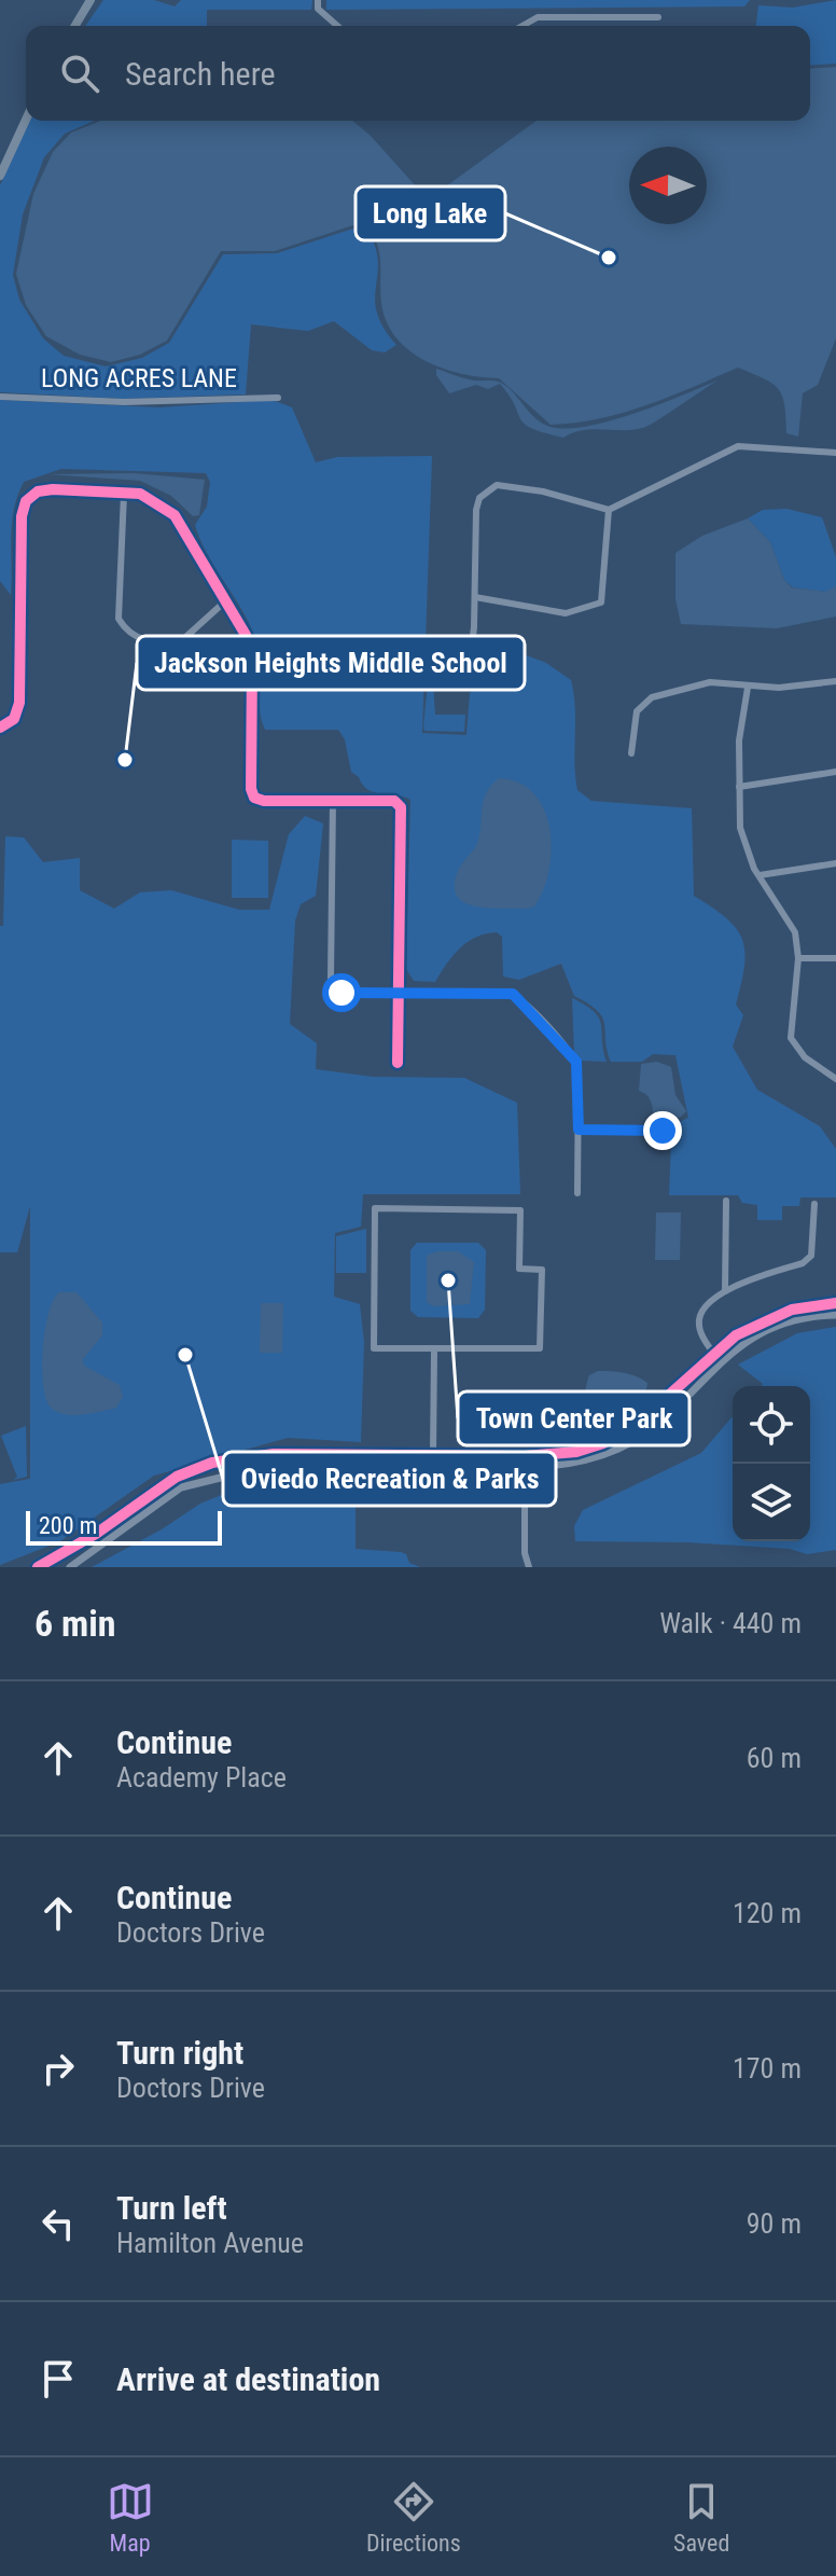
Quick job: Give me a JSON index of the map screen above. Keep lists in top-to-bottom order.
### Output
{
  "streets": {
    "street": ["LONG ACRES LANE"]
  },
  "places": [
    "Long Lake",
    "Jackson Heights Middle School",
    "Town Center Park",
    "Oviedo Recreation & Parks"
  ],
  "scale_bar": "200 m",
  "north": "left",
  "page": {
    "search": "Search here",
    "scale": "200 m",
    "heading": ["6 min", "Walk · 440 m"],
    "list": [
      ["Continue", "Academy Place", "60 m"],
      ["Continue", "Doctors Drive", "120 m"],
      ["Turn right", "Doctors Drive", "170 m"],
      ["Turn left", "Hamilton Avenue", "90 m"],
      "Arrive at destination"
    ],
    "nav": ["Map", "Directions", "Saved"]
  }
}
